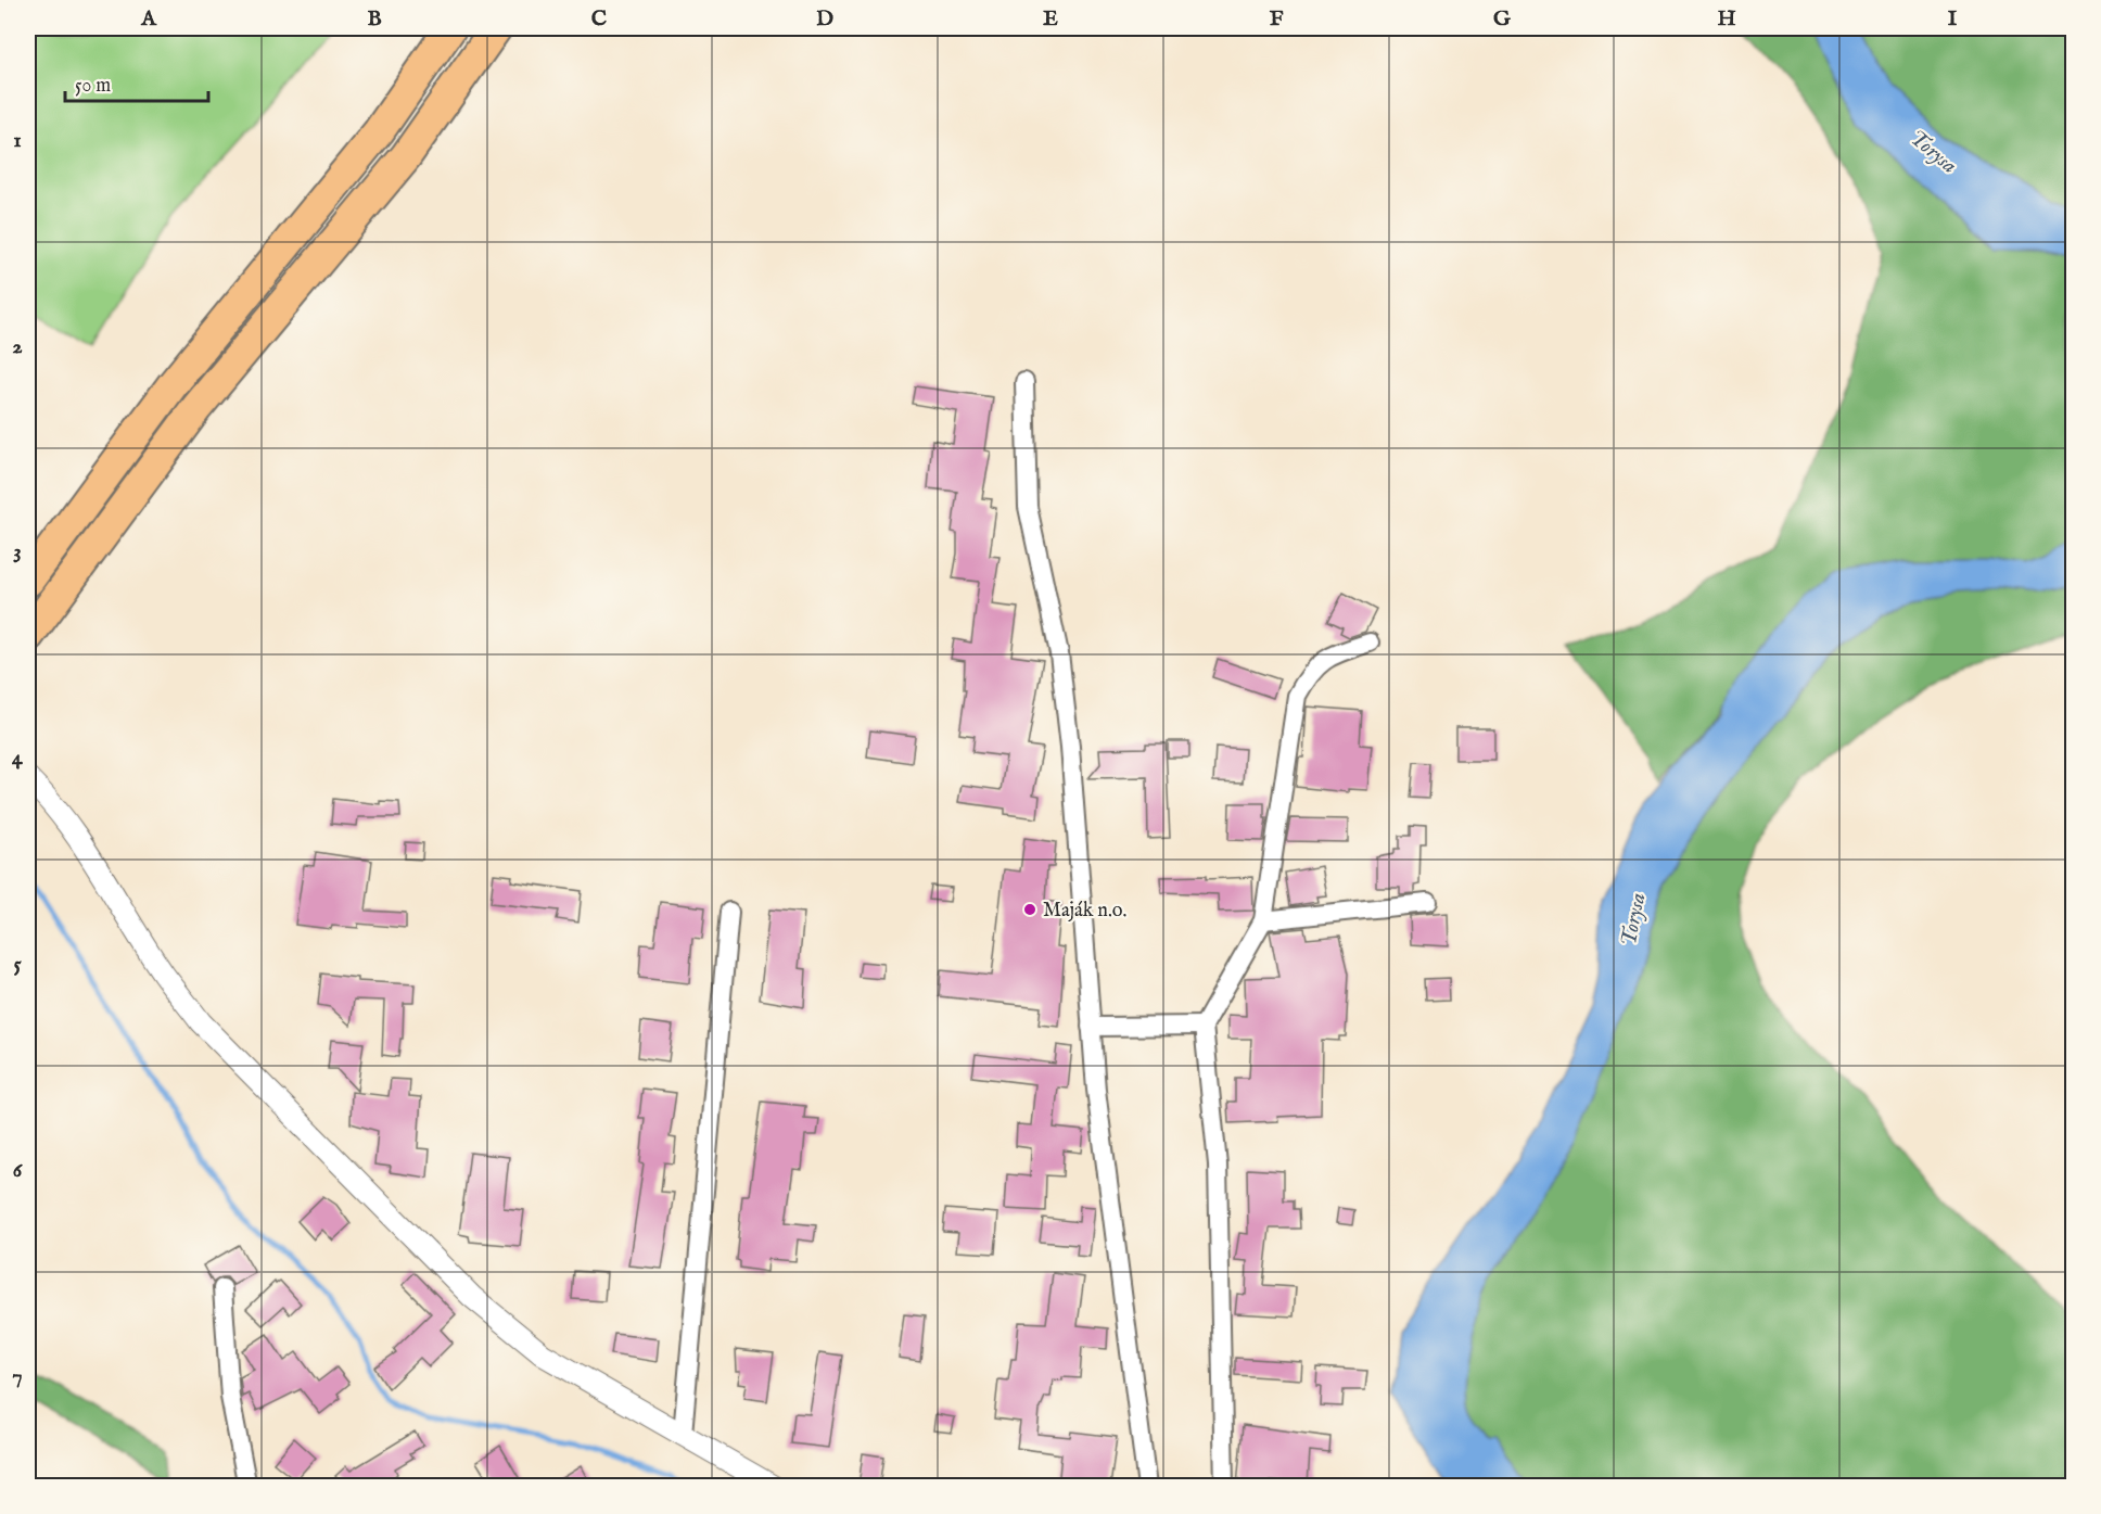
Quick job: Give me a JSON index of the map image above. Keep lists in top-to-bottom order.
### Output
{
  "water": ["Torysa"],
  "places": ["Maják n.o."],
  "scale_bar": "50 m",
  "grid": {
    "columns": [
      "A",
      "B",
      "C",
      "D",
      "E",
      "F",
      "G",
      "H",
      "I"
    ],
    "rows": [
      "1",
      "2",
      "3",
      "4",
      "5",
      "6",
      "7"
    ]
  }
}
